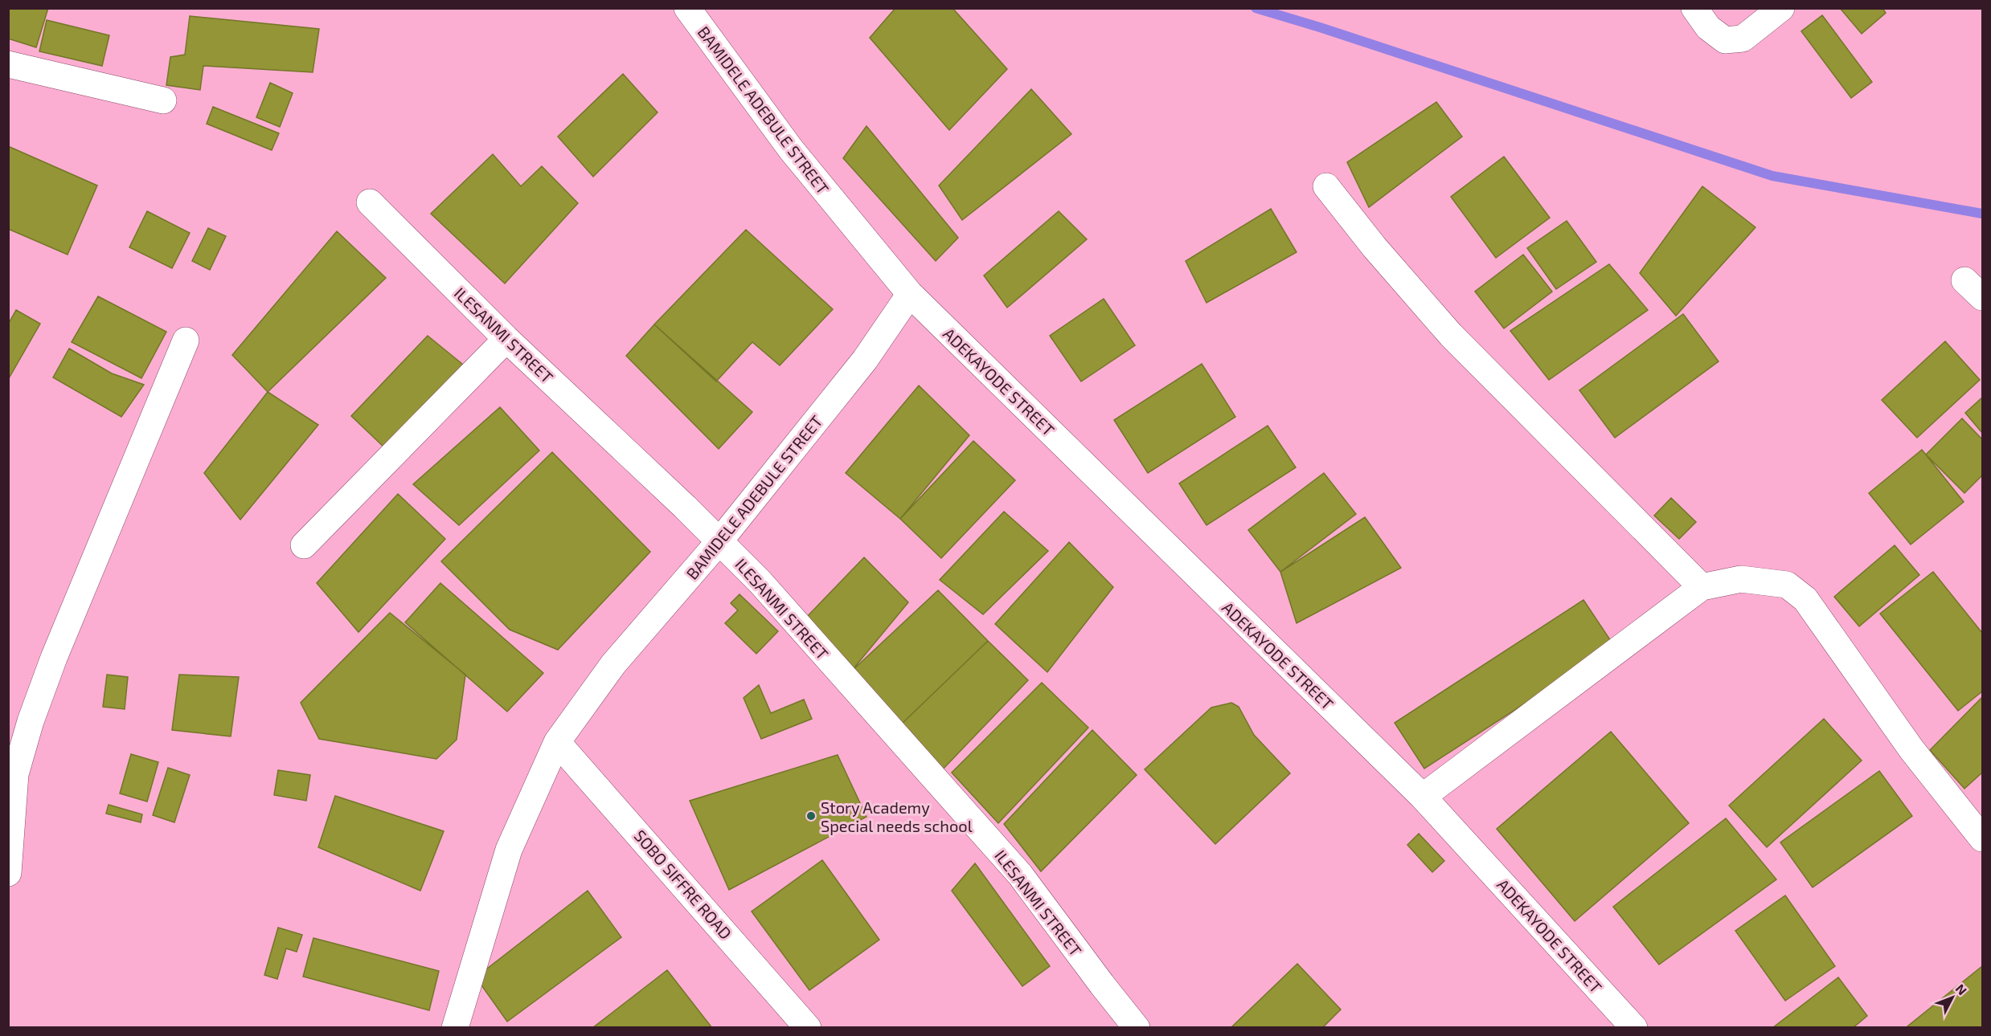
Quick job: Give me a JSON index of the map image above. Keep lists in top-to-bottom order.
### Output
{
  "streets": {
    "street": [
      "BAMIDELE ADEBULE STREET",
      "ILESANMI STREET",
      "ADEKAYODE STREET",
      "SOBO SIFFRE ROAD"
    ]
  },
  "crossings": [
    ["BAMIDELE ADEBULE STREET", "ILESANMI STREET"],
    ["BAMIDELE ADEBULE STREET", "ADEKAYODE STREET"],
    ["BAMIDELE ADEBULE STREET", "SOBO SIFFRE ROAD"]
  ],
  "places": ["Story Academy Special needs school"],
  "north": "top right"
}
